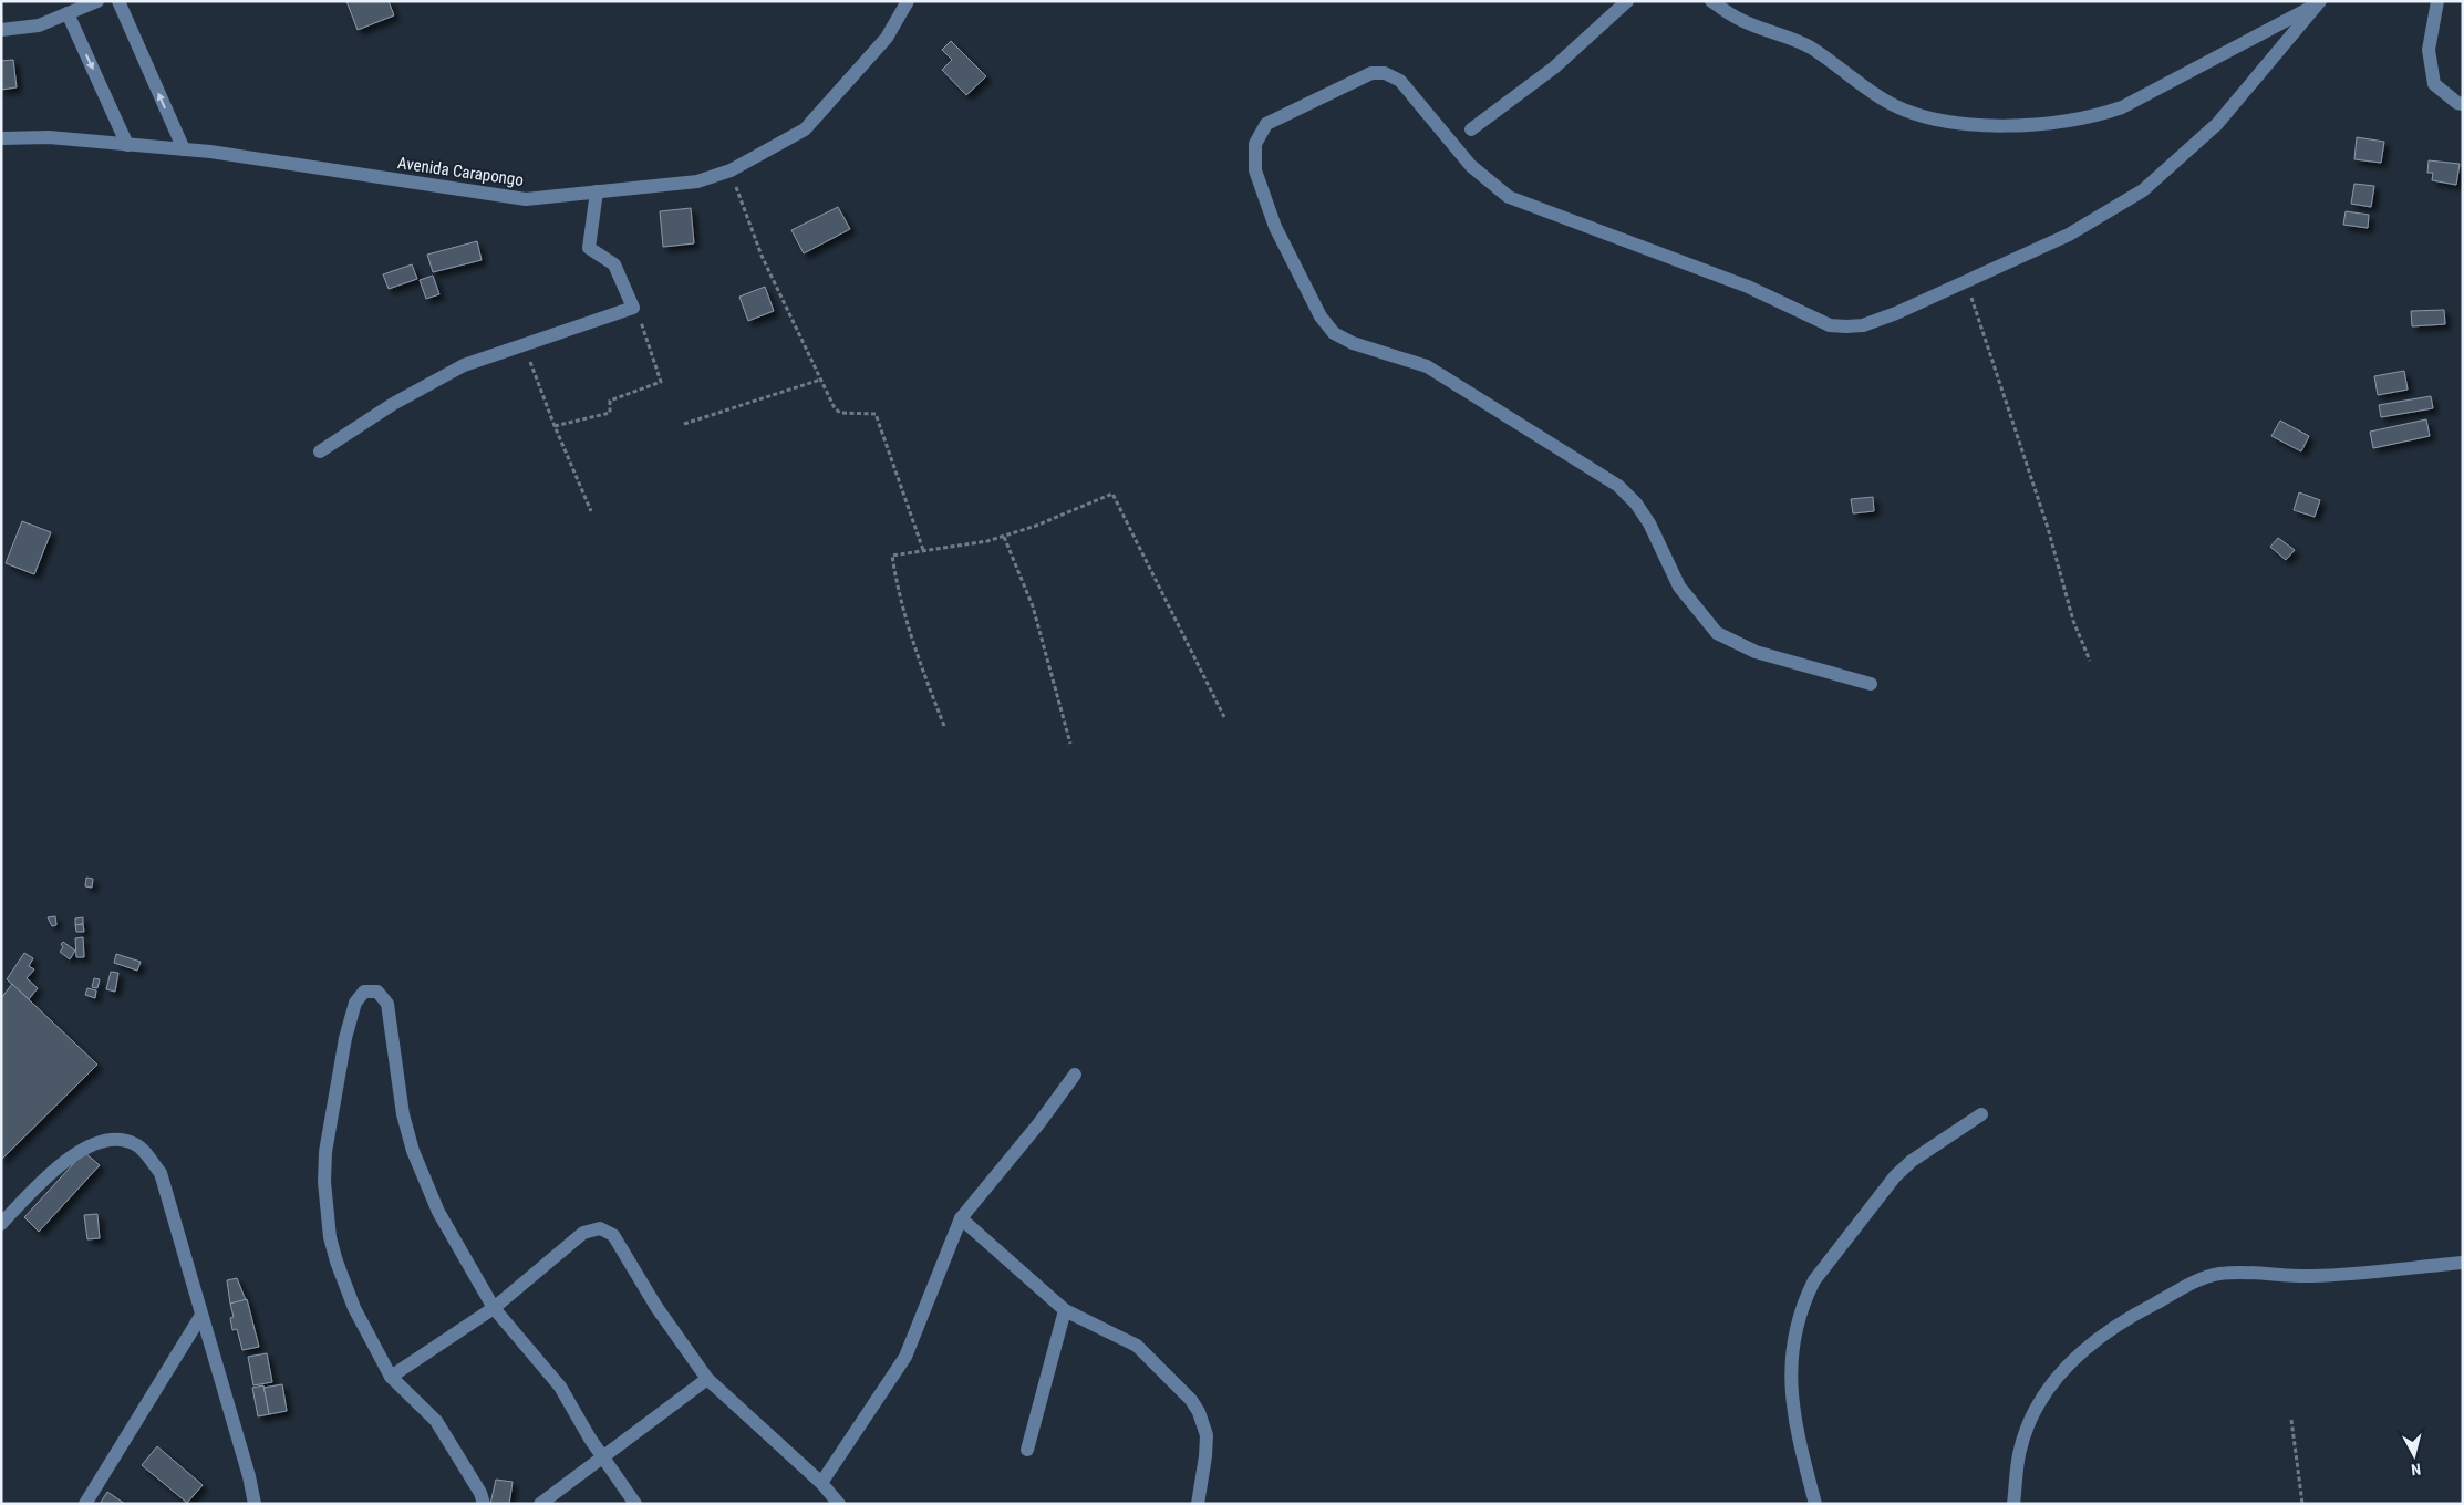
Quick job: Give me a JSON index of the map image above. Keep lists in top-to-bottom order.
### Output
{
  "streets": {
    "street": ["Avenida Carapongo"]
  },
  "north": "bottom"
}
